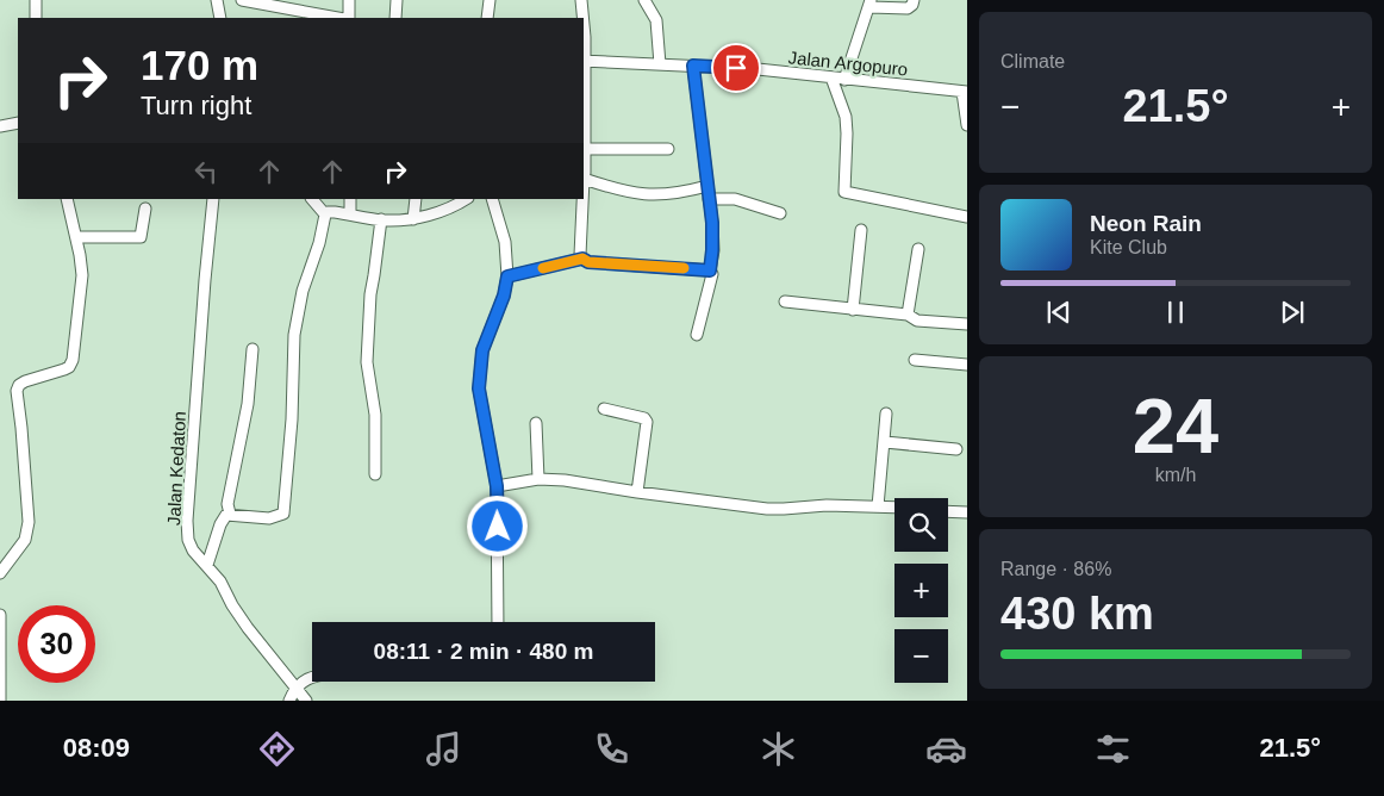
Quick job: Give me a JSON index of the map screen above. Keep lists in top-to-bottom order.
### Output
{
  "streets": {
    "street": ["Jalan Argopuro", "Jalan Kedaton"]
  },
  "page": {
    "tile": [
      "Climate",
      ["24", "km/h"],
      ["Range · 86%", "430 km"]
    ],
    "turn": ["170 m", "Turn right"],
    "heat": ["−", "21.5°", "+"],
    "song": ["Neon Rain", "Kite Club"],
    "map_buttons": ["+", "−"],
    "limit": "30",
    "trip": "08:11 · 2 min · 480 m",
    "tabs": ["08:09", "21.5°"]
  }
}
